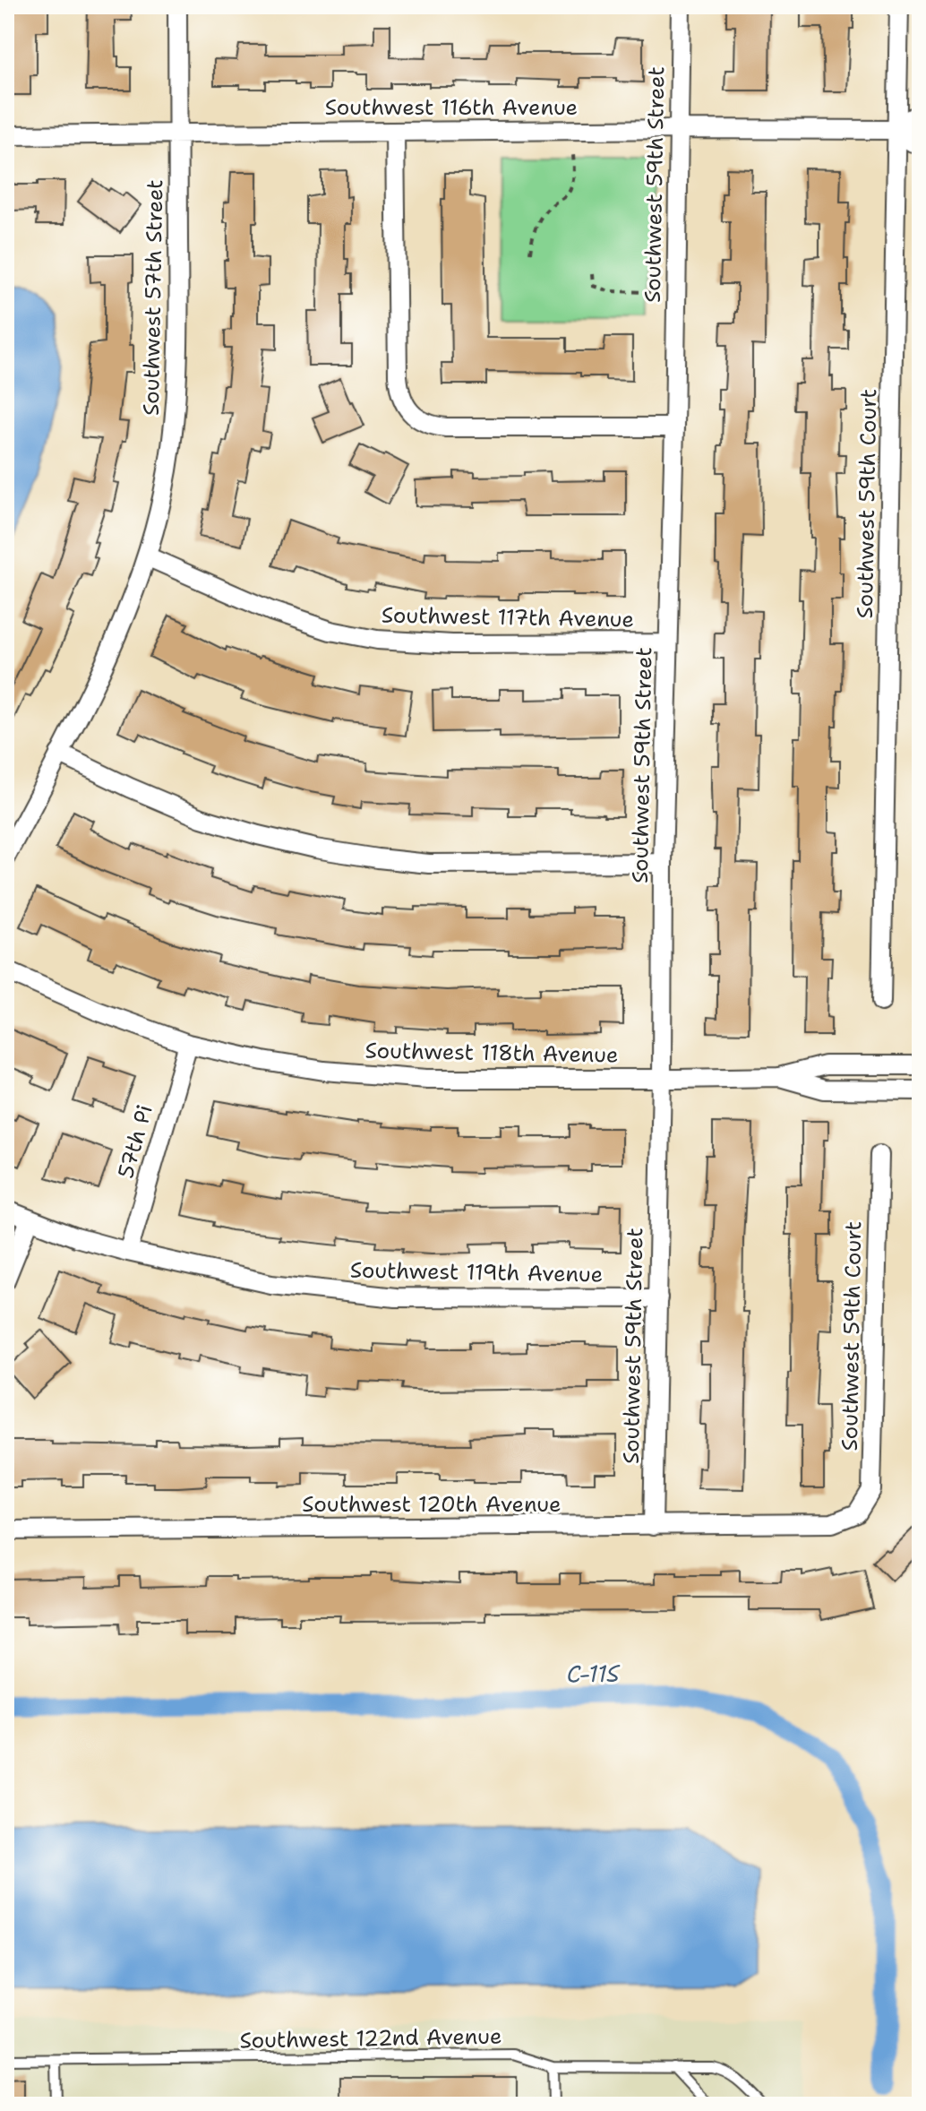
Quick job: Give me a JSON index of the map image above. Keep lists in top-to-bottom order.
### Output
{
  "streets": {
    "street": [
      "Southwest 116th Avenue",
      "Southwest 59th Street",
      "Southwest 57th Street",
      "Southwest 59th Court",
      "Southwest 117th Avenue",
      "Southwest 118th Avenue",
      "57th Pi",
      "Southwest 119th Avenue",
      "Southwest 120th Avenue"
    ],
    "lane": ["Southwest 122nd Avenue"]
  },
  "crossings": [
    ["Southwest 116th Avenue", "Southwest 59th Street"],
    ["Southwest 116th Avenue", "Southwest 57th Street"],
    ["Southwest 116th Avenue", "Southwest 59th Court"],
    ["Southwest 59th Street", "Southwest 117th Avenue"],
    ["Southwest 59th Street", "Southwest 118th Avenue"],
    ["Southwest 59th Street", "Southwest 119th Avenue"],
    ["Southwest 59th Street", "Southwest 120th Avenue"],
    ["Southwest 57th Street", "Southwest 117th Avenue"],
    ["Southwest 59th Court", "Southwest 120th Avenue"],
    ["Southwest 118th Avenue", "57th Pi"],
    ["57th Pi", "Southwest 119th Avenue"]
  ],
  "water": ["C-11S"]
}
